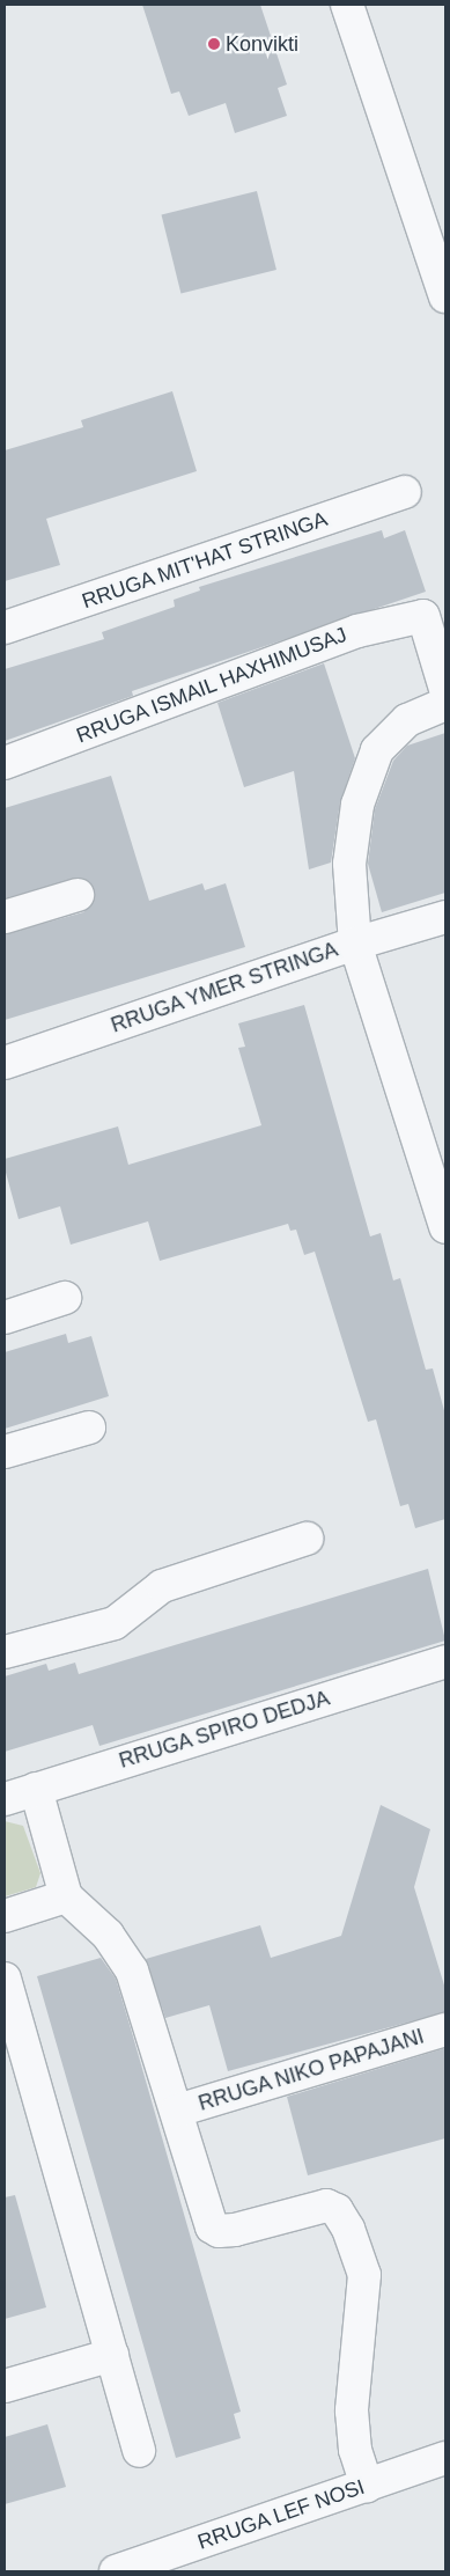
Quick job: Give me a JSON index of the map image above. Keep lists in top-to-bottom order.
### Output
{
  "streets": {
    "street": [
      "RRUGA MIT'HAT STRINGA",
      "RRUGA ISMAIL HAXHIMUSAJ",
      "RRUGA YMER STRINGA",
      "RRUGA SPIRO DEDJA",
      "RRUGA NIKO PAPAJANI",
      "RRUGA LEF NOSI"
    ]
  },
  "places": ["Konvikti"]
}
